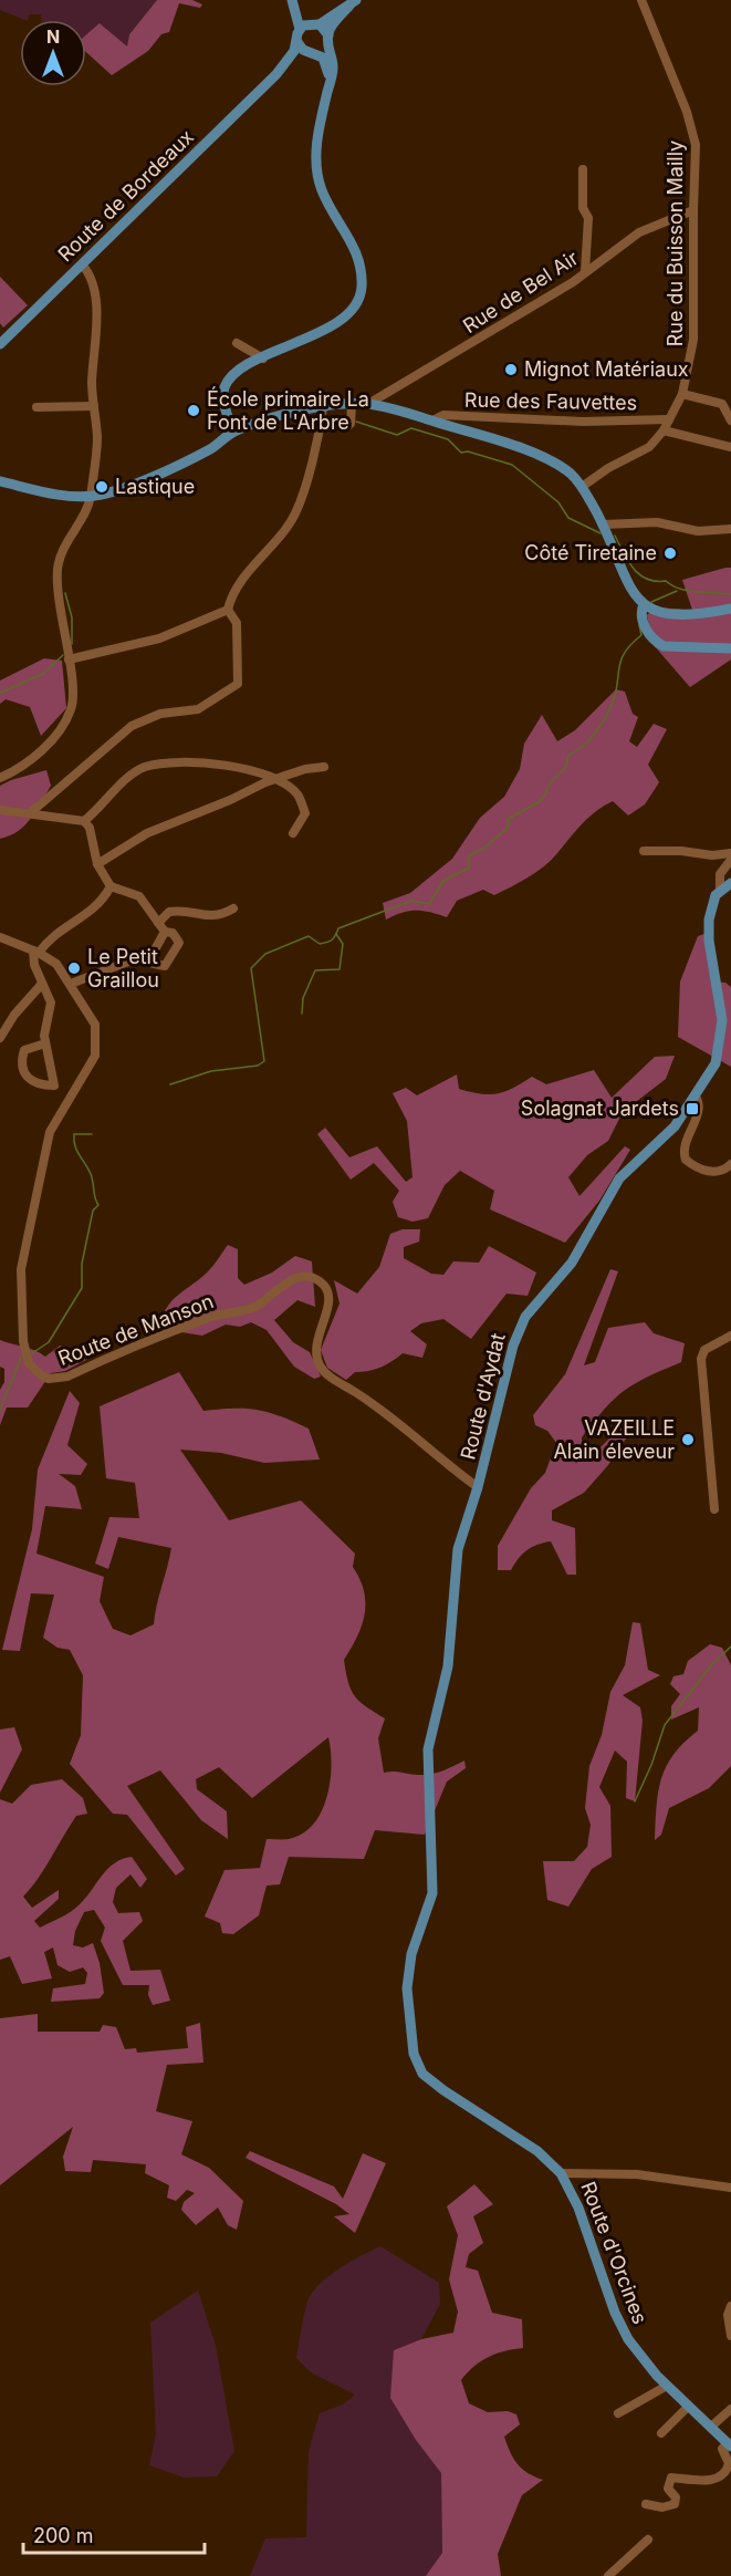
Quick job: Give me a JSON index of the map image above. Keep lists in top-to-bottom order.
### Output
{
  "streets": {
    "main road": ["Route de Bordeaux", "Route d'Aydat", "Route d'Orcines"],
    "street": [
      "Rue du Buisson Mailly",
      "Rue de Bel Air",
      "Rue des Fauvettes",
      "Route de Manson"
    ]
  },
  "crossings": [
    ["Rue du Buisson Mailly", "Rue de Bel Air"],
    ["Rue du Buisson Mailly", "Rue des Fauvettes"],
    ["Route de Manson", "Route d'Aydat"],
    ["Route d'Aydat", "Route d'Orcines"]
  ],
  "places": {
    "other": [
      "Mignot Matériaux",
      "École primaire La Font de L'Arbre",
      "Lastique",
      "Côté Tiretaine",
      "Le Petit Graillou",
      "VAZEILLE Alain éleveur"
    ],
    "transit": ["Solagnat Jardets"]
  },
  "scale_bar": "200 m",
  "north": "top"
}
